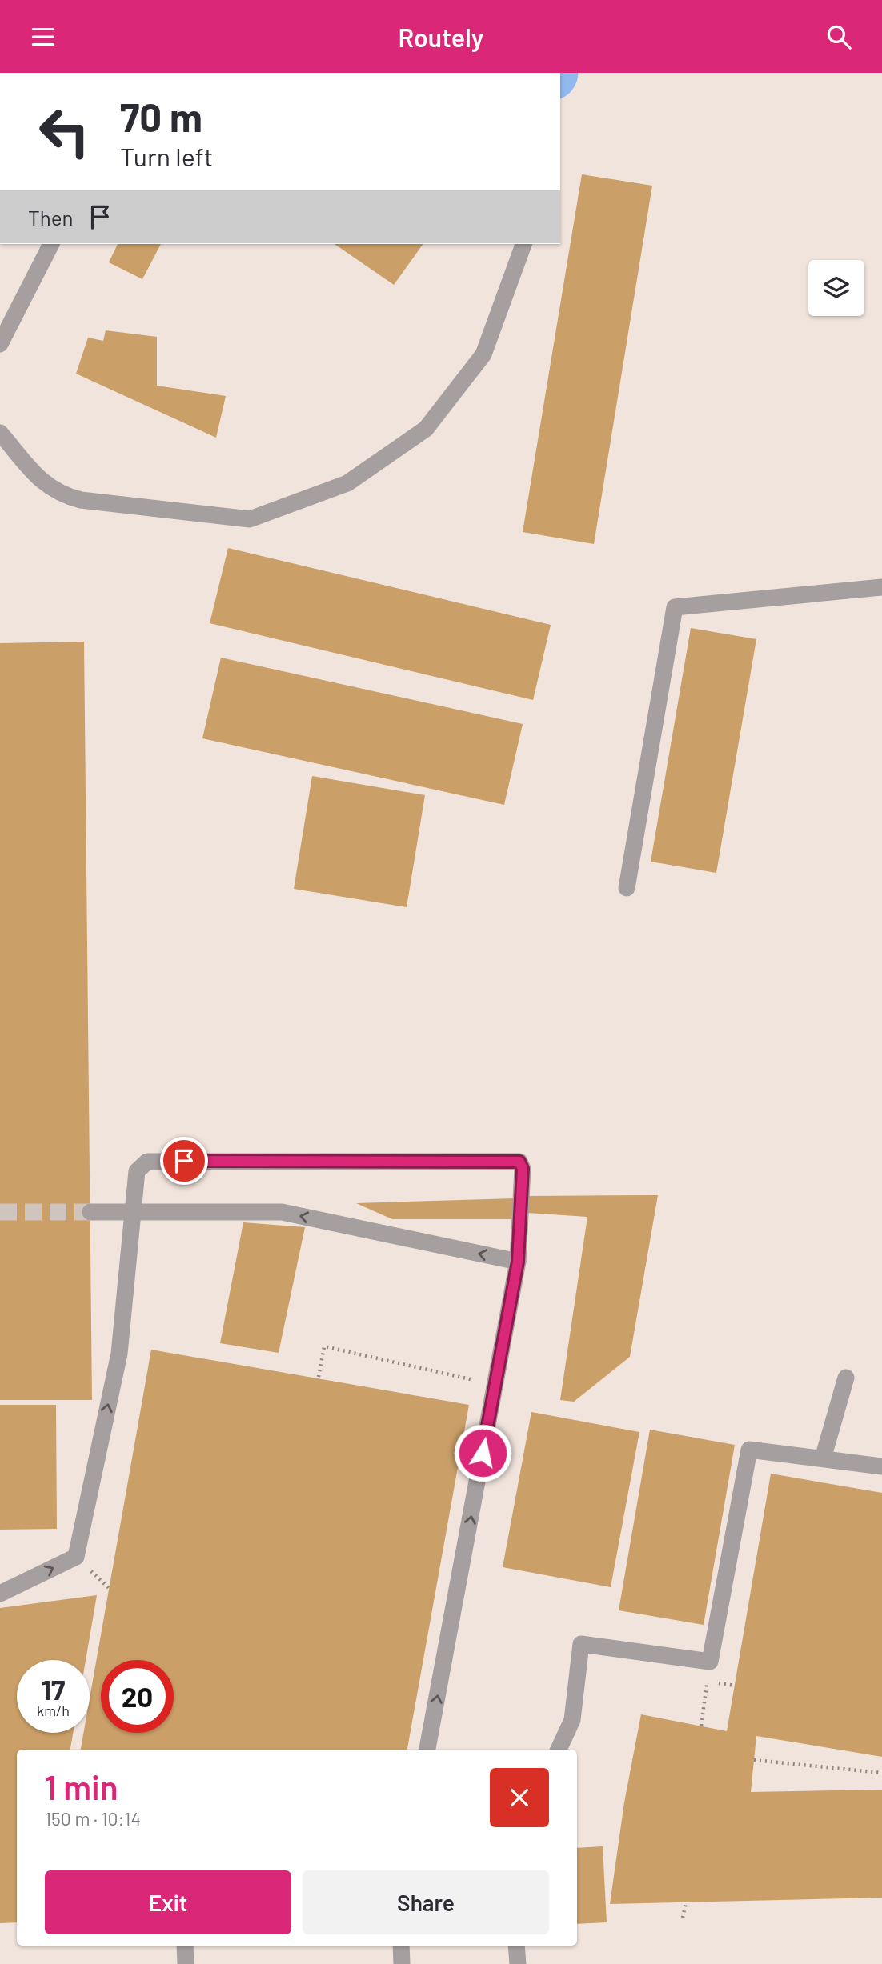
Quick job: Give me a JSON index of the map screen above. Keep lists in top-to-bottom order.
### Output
{
  "page": {
    "header": "Routely",
    "turn": ["70 m", "Turn left"],
    "then": "Then",
    "speed": "17 km/h",
    "limit": "20",
    "heading": ["1 min", "150 m · 10:14"],
    "buttons": ["Exit", "Share"]
  }
}
